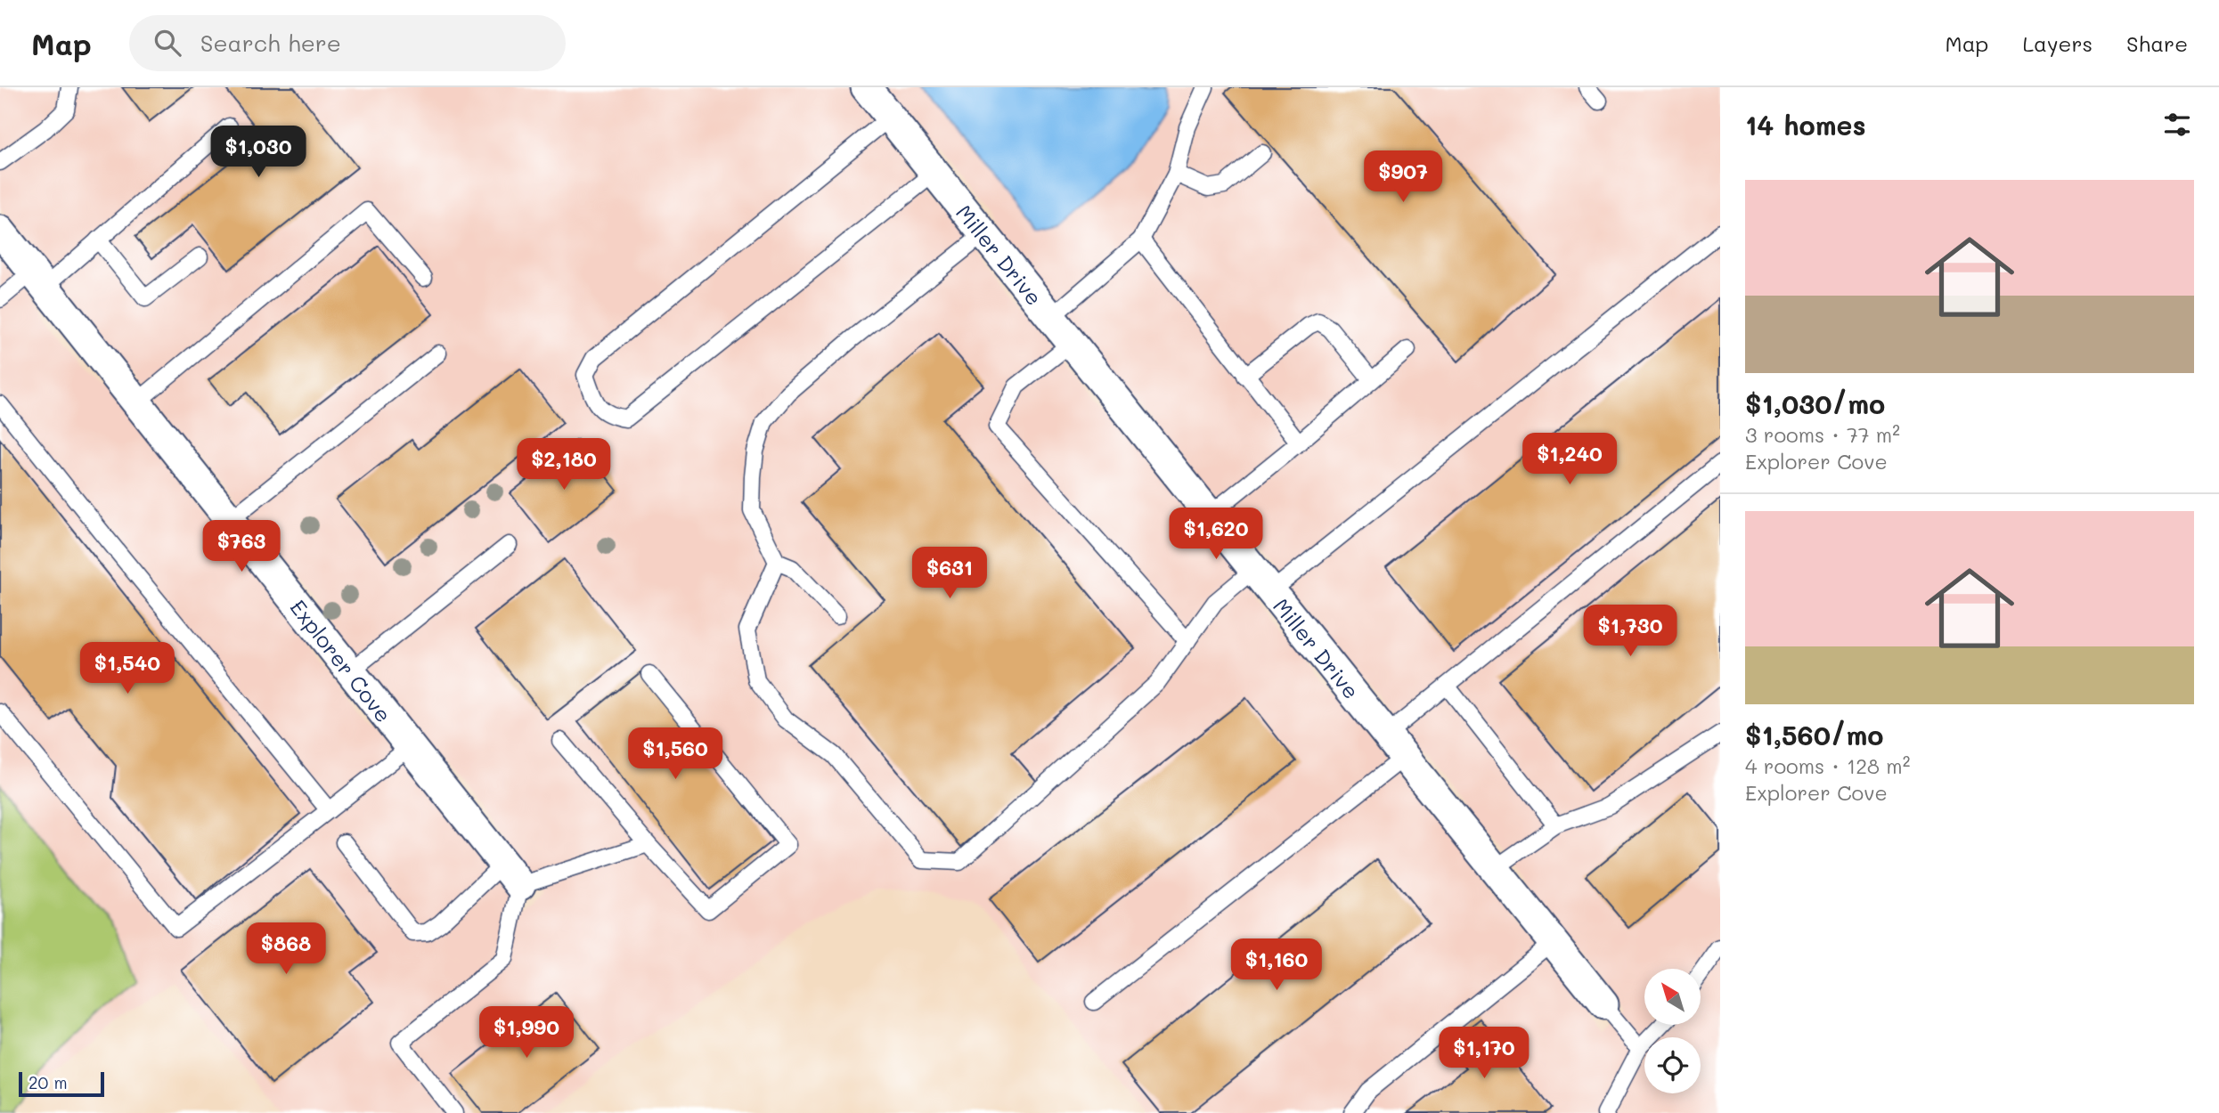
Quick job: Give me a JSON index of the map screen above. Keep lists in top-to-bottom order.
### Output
{
  "streets": {
    "street": ["Miller Drive", "Explorer Cove"]
  },
  "scale_bar": "20 m",
  "north": "top left",
  "page": {
    "header": "Map",
    "search": "Search here",
    "nav": ["Map", "Layers", "Share"],
    "heading": "14 homes",
    "price": [
      "$1,030",
      "$907",
      "$1,240",
      "$2,180",
      "$1,620",
      "$763",
      "$631",
      "$1,730",
      "$1,540",
      "$1,560",
      "$868",
      "$1,160",
      "$1,990",
      "$1,170"
    ],
    "list": [
      {
        "name": "$1,030/mo",
        "note": "3 rooms · 77 m² · Explorer Cove"
      },
      {
        "name": "$1,560/mo",
        "note": "4 rooms · 128 m² · Explorer Cove"
      }
    ],
    "scale": "20 m"
  }
}
